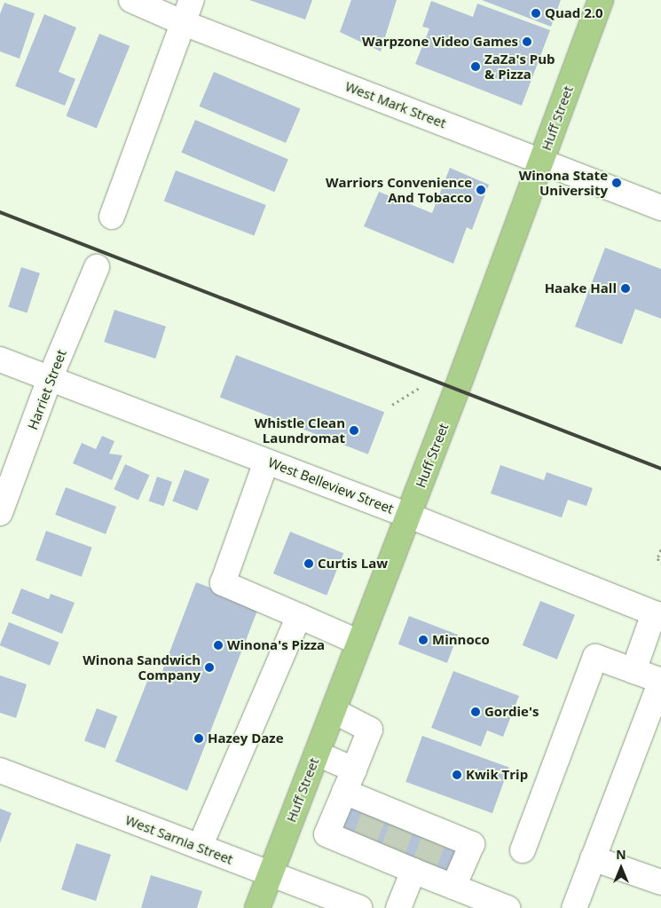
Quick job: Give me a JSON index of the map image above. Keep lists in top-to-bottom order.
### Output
{
  "streets": {
    "main road": ["Huff Street"],
    "street": [
      "West Mark Street",
      "Harriet Street",
      "West Belleview Street",
      "West Sarnia Street"
    ]
  },
  "crossings": [
    ["West Mark Street", "Huff Street"],
    ["Huff Street", "West Belleview Street"],
    ["Huff Street", "West Sarnia Street"],
    ["Harriet Street", "West Belleview Street"]
  ],
  "places": [
    "Quad 2.0",
    "Warpzone Video Games",
    "ZaZa's Pub & Pizza",
    "Winona State University",
    "Warriors Convenience And Tobacco",
    "Haake Hall",
    "Whistle Clean Laundromat",
    "Curtis Law",
    "Minnoco",
    "Winona's Pizza",
    "Winona Sandwich Company",
    "Gordie's",
    "Hazey Daze",
    "Kwik Trip"
  ],
  "north": "top"
}
